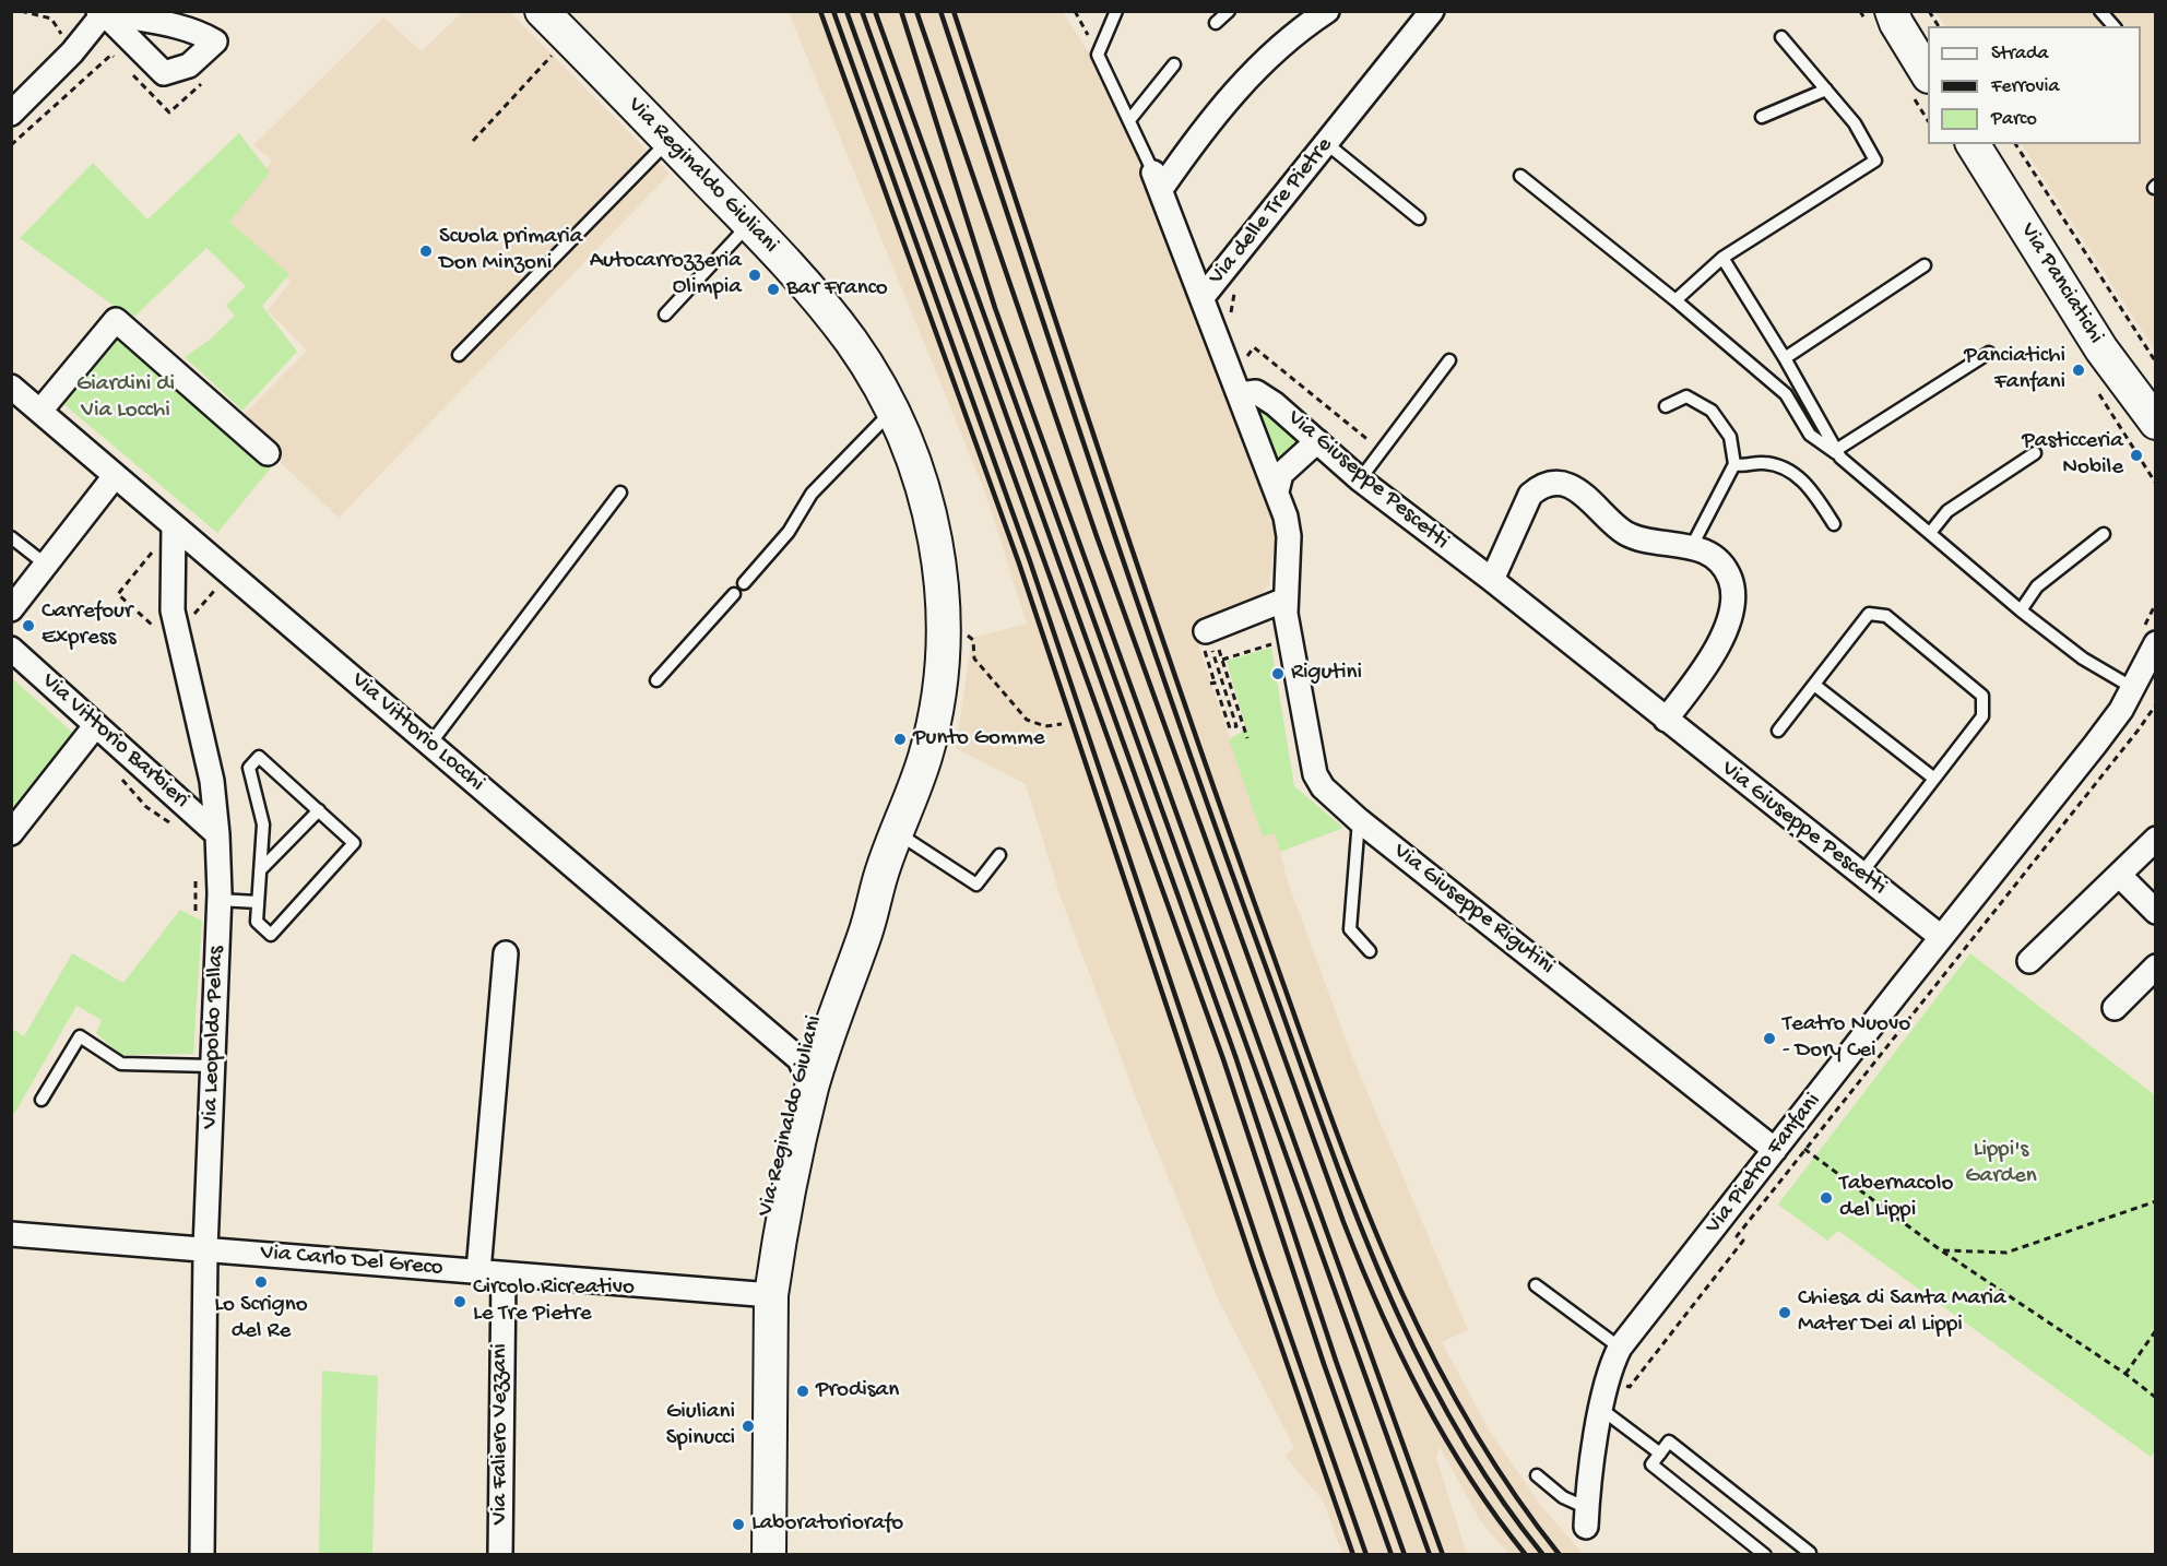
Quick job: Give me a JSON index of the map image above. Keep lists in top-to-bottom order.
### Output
{
  "streets": {
    "main road": ["Via Reginaldo Giuliani", "Via Panciatichi"],
    "street": [
      "Via delle Tre Pietre",
      "Via Giuseppe Pescetti",
      "Via Vittorio Locchi",
      "Via Vittorio Barbieri",
      "Via Giuseppe Rigutini",
      "Via Leopoldo Pellas",
      "Via Pietro Fanfani",
      "Via Carlo Del Greco",
      "Via Faliero Vezzani"
    ]
  },
  "crossings": [
    ["Via Reginaldo Giuliani", "Via Vittorio Locchi"],
    ["Via Reginaldo Giuliani", "Via Carlo Del Greco"],
    ["Via delle Tre Pietre", "Via Giuseppe Rigutini"],
    ["Via Giuseppe Pescetti", "Via Giuseppe Rigutini"],
    ["Via Giuseppe Pescetti", "Via Pietro Fanfani"],
    ["Via Vittorio Locchi", "Via Leopoldo Pellas"],
    ["Via Vittorio Barbieri", "Via Leopoldo Pellas"],
    ["Via Giuseppe Rigutini", "Via Pietro Fanfani"],
    ["Via Leopoldo Pellas", "Via Carlo Del Greco"],
    ["Via Carlo Del Greco", "Via Faliero Vezzani"]
  ],
  "parks": ["Giardini di Via Locchi", "Lippi's Garden"],
  "places": [
    "Scuola primaria Don Minzoni",
    "Autocarrozzeria Olimpia",
    "Bar Franco",
    "Panciatichi Fanfani",
    "Pasticceria Nobile",
    "Carrefour Express",
    "Rigutini",
    "Punto Gomme",
    "Teatro Nuovo - Dory Cei",
    "Tabernacolo del Lippi",
    "Lo Scrigno del Re",
    "Circolo Ricreativo Le Tre Pietre",
    "Chiesa di Santa Maria Mater Dei al Lippi",
    "Prodisan",
    "Giuliani Spinucci",
    "Laboratoriorafo"
  ],
  "legend": ["Strada", "Ferrovia", "Parco"]
}
